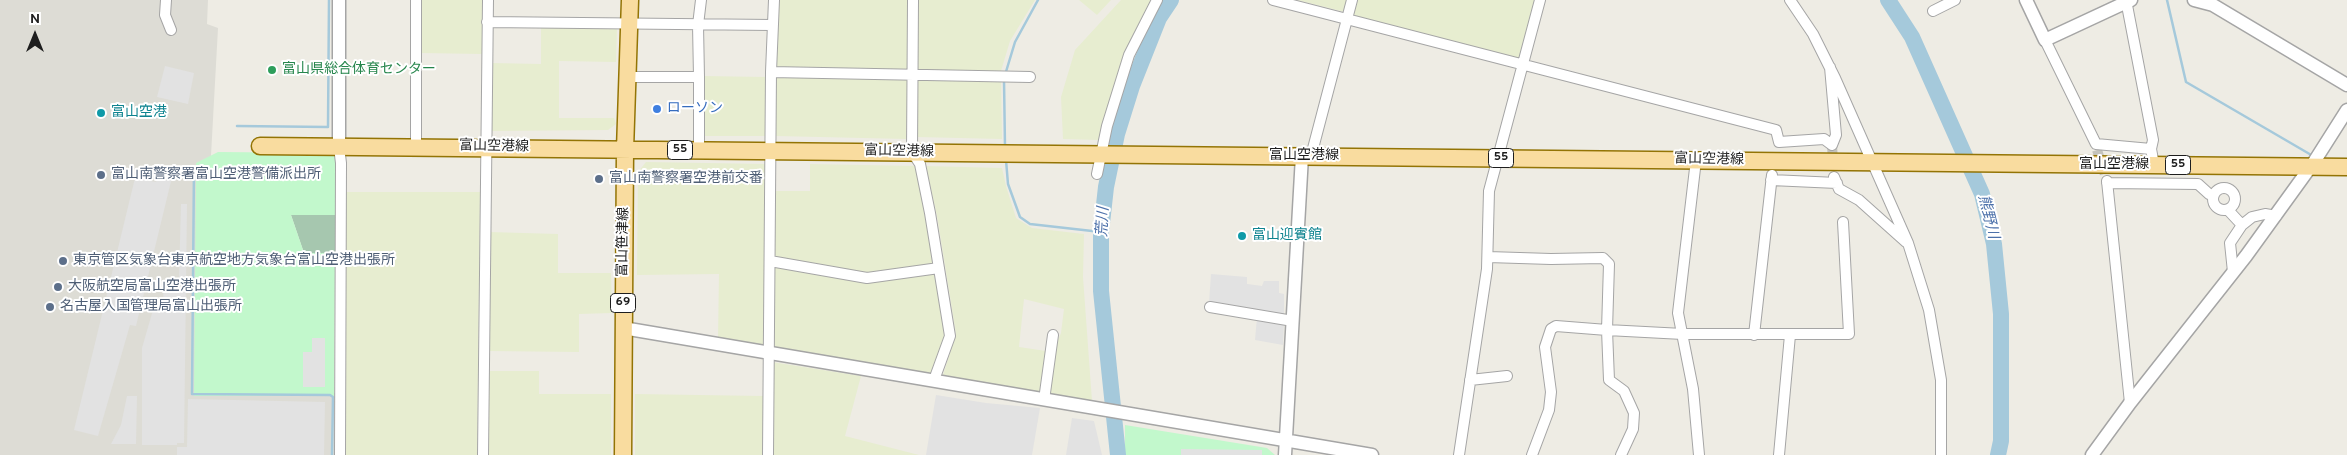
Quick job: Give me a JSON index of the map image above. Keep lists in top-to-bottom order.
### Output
{
  "streets": {
    "main road": [
      "富山空港線",
      "55",
      "富山笹津線",
      "69"
    ]
  },
  "crossings": [
    ["富山空港線", "富山笹津線"]
  ],
  "water": ["熊野川", "荒川"],
  "places": [
    "富山県総合体育センター",
    "ローソン",
    "富山空港",
    "富山南警察署富山空港警備派出所",
    "富山南警察署空港前交番",
    "富山迎賓館",
    "東京管区気象台東京航空地方気象台富山空港出張所",
    "大阪航空局富山空港出張所",
    "名古屋入国管理局富山出張所"
  ],
  "north": "top"
}
